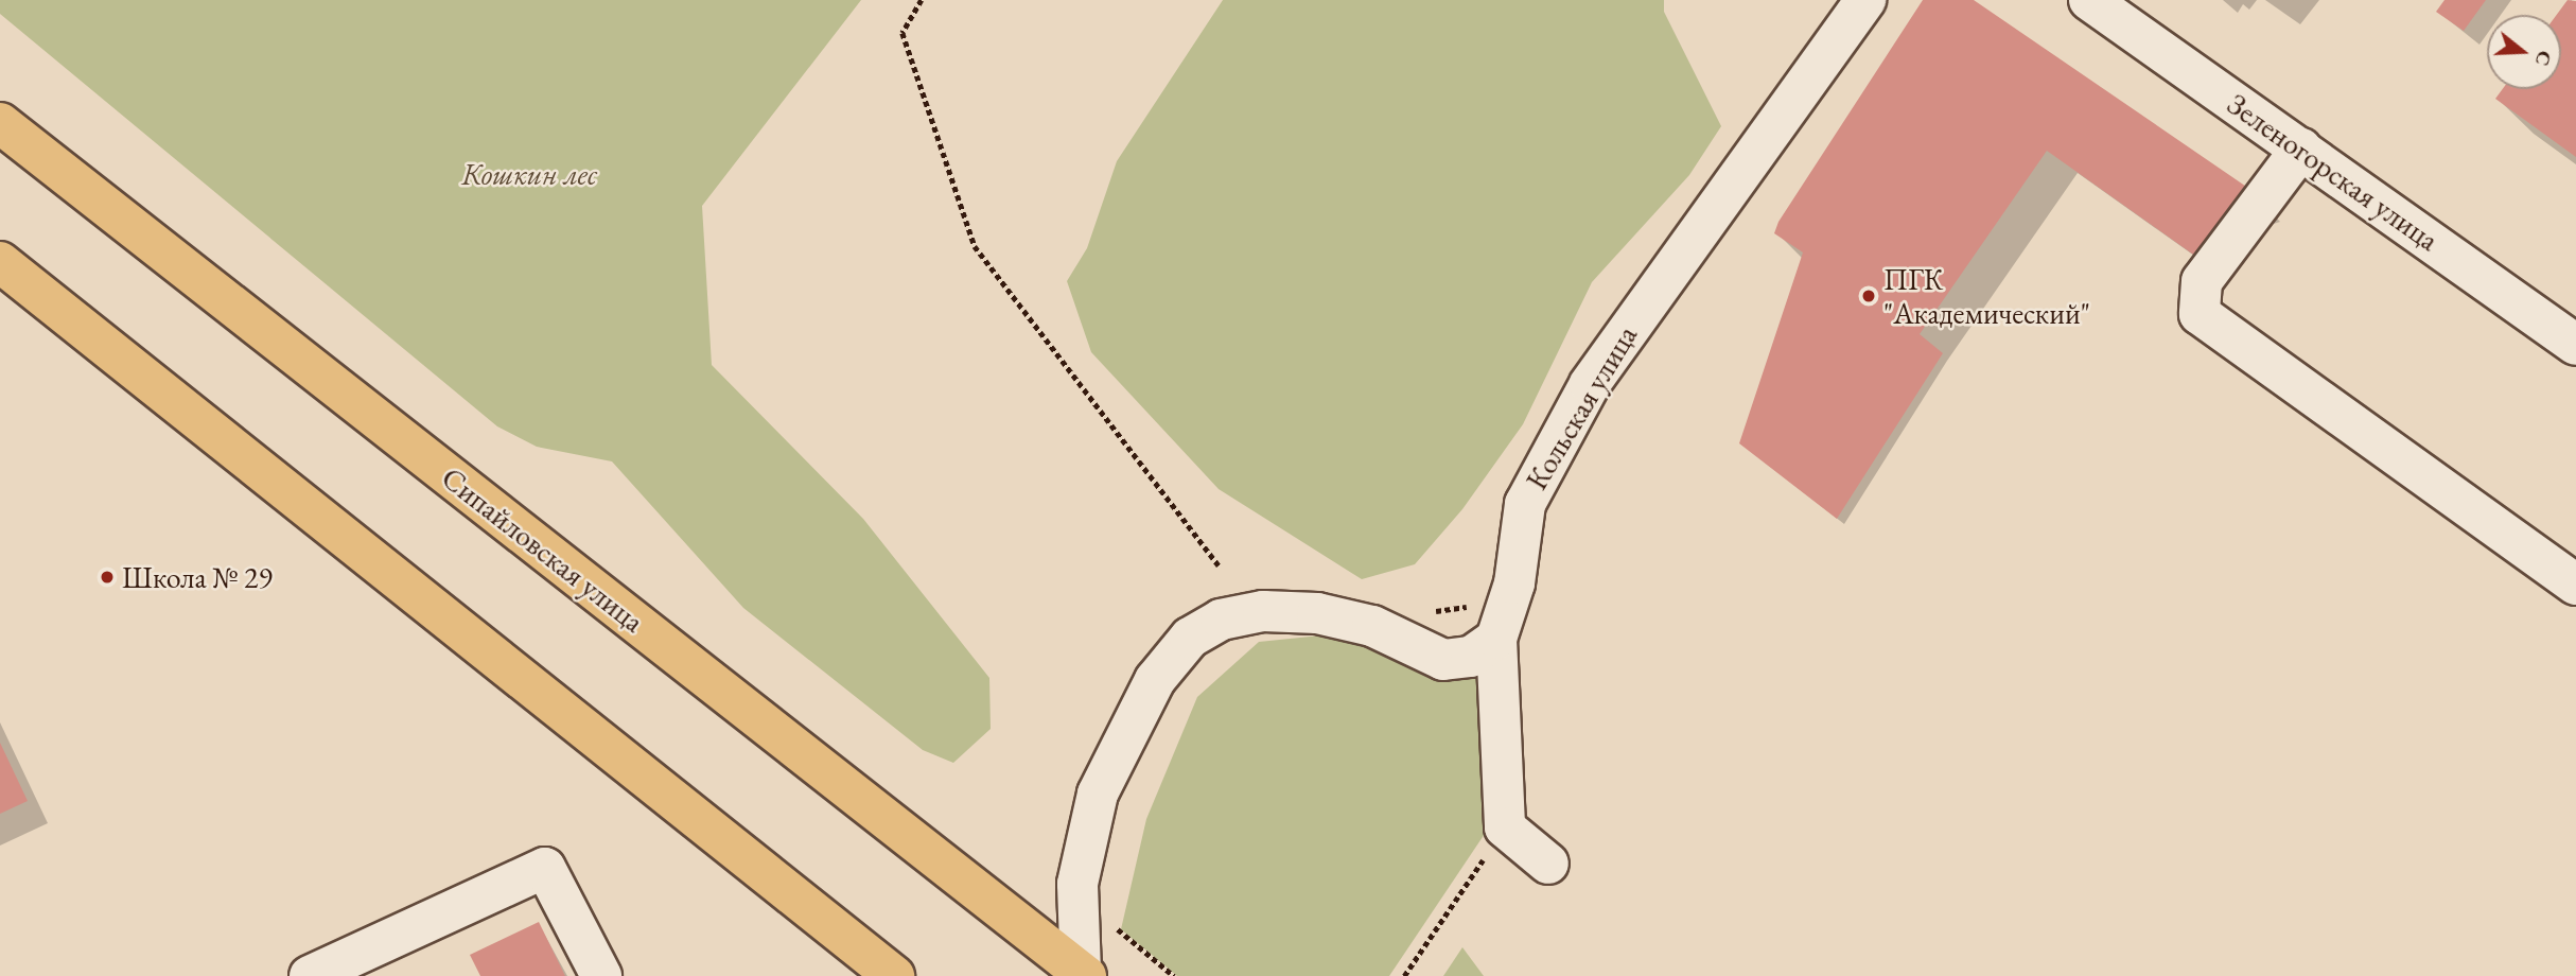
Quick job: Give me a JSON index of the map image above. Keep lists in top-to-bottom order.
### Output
{
  "streets": {
    "main road": ["Сипайловская улица"],
    "street": ["Зеленогорская улица", "Кольская улица"]
  },
  "parks": ["Кошкин лес"],
  "places": ["ПГК \"Академический\"", "Школа № 29"],
  "north": "right"
}
